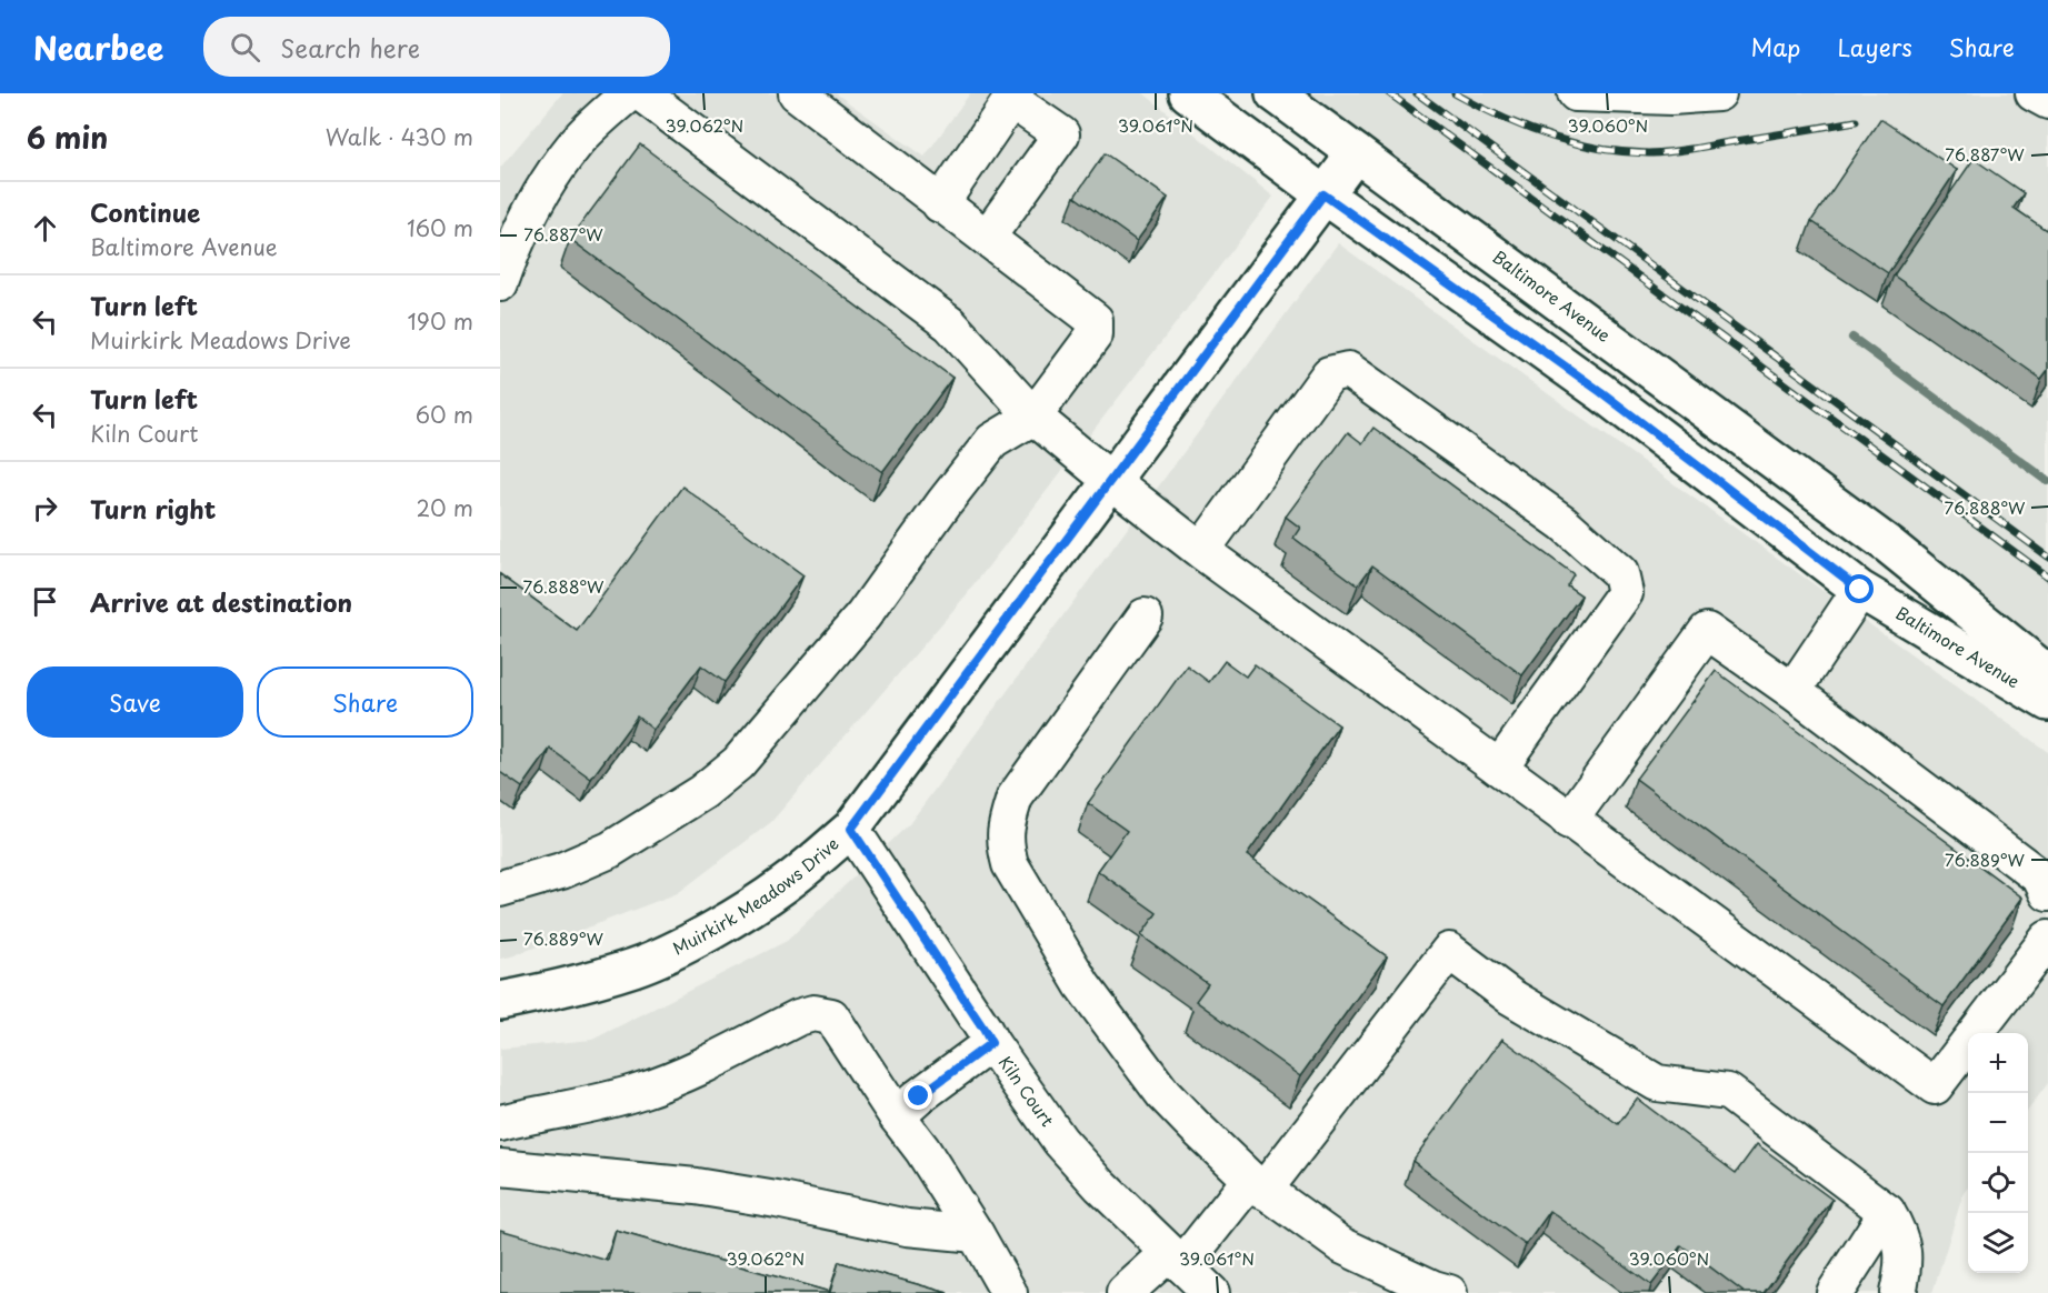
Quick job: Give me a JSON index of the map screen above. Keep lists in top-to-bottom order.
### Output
{
  "streets": {
    "main road": ["Baltimore Avenue", "Muirkirk Meadows Drive"],
    "street": ["Kiln Court"]
  },
  "crossings": [
    ["Baltimore Avenue", "Muirkirk Meadows Drive"],
    ["Muirkirk Meadows Drive", "Kiln Court"]
  ],
  "page": {
    "header": "Nearbee",
    "search": "Search here",
    "nav": ["Map", "Layers", "Share"],
    "heading": ["6 min", "Walk · 430 m"],
    "list": [
      ["Continue", "Baltimore Avenue", "160 m"],
      ["Turn left", "Muirkirk Meadows Drive", "190 m"],
      ["Turn left", "Kiln Court", "60 m"],
      ["Turn right", "20 m"],
      "Arrive at destination"
    ],
    "buttons": ["Save", "Share"],
    "map_buttons": ["+", "−"]
  },
  "coordinates": [
    "39.062°N",
    "39.061°N",
    "39.060°N",
    "76.887°W",
    "76.888°W",
    "76.889°W"
  ]
}
